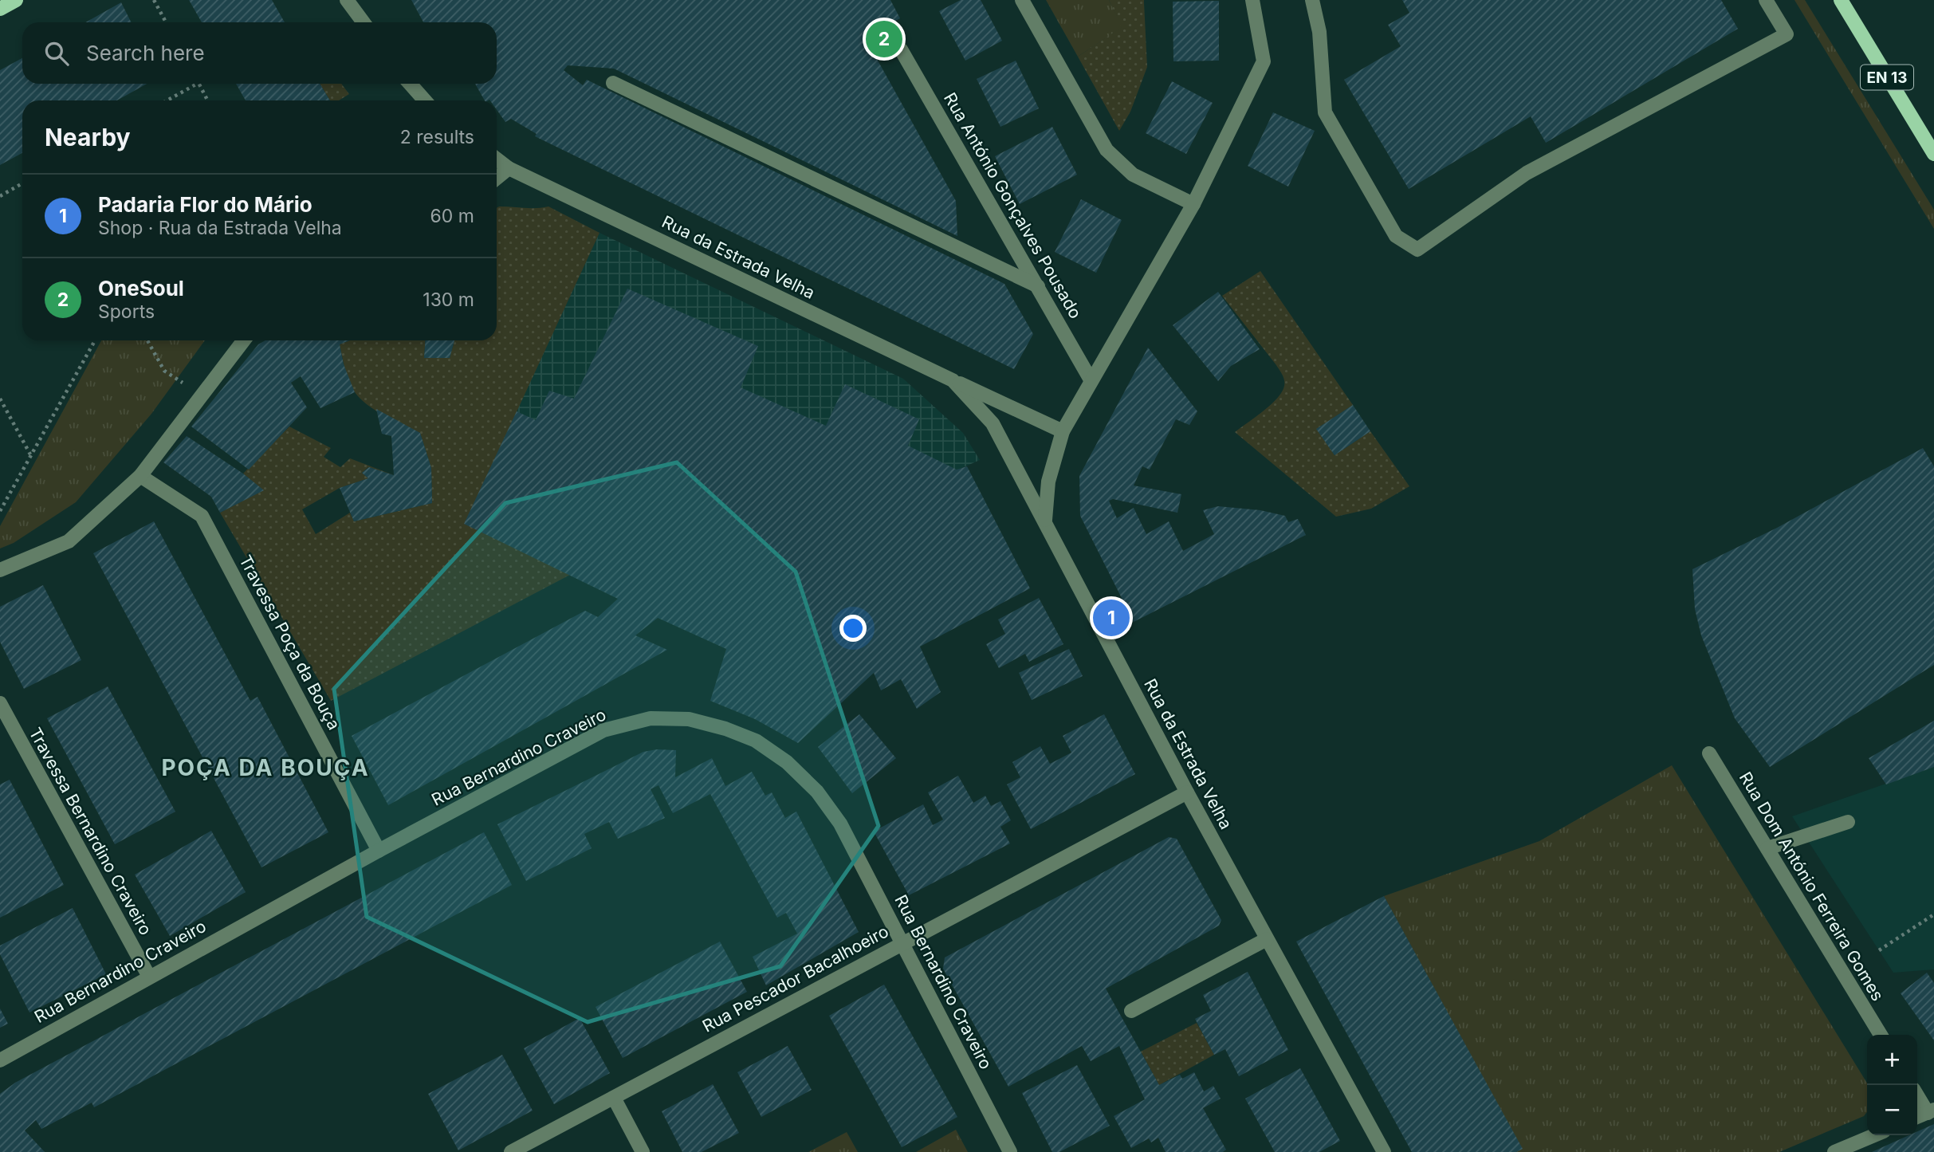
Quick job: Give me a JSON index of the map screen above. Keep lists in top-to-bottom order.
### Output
{
  "streets": {
    "main road": ["EN 13"],
    "street": [
      "Rua António Gonçalves Pousado",
      "Rua da Estrada Velha",
      "Travessa Poça da Bouça",
      "Rua Bernardino Craveiro",
      "Travessa Bernardino Craveiro",
      "Rua Dom António Ferreira Gomes",
      "Rua Pescador Bacalhoeiro"
    ]
  },
  "crossings": [
    ["Rua da Estrada Velha", "Rua Pescador Bacalhoeiro"],
    ["Travessa Poça da Bouça", "Rua Bernardino Craveiro"],
    ["Rua Bernardino Craveiro", "Travessa Bernardino Craveiro"],
    ["Rua Bernardino Craveiro", "Rua Pescador Bacalhoeiro"]
  ],
  "districts": ["POÇA DA BOUÇA"],
  "page": {
    "pins": ["2", "1"],
    "search": "Search here",
    "heading": ["Nearby", "2 results"],
    "list": [
      {
        "mark": "1",
        "name": "Padaria Flor do Mário",
        "note": "Shop · Rua da Estrada Velha",
        "value": "60 m"
      },
      {
        "mark": "2",
        "name": "OneSoul",
        "note": "Sports",
        "value": "130 m"
      }
    ],
    "map_buttons": ["+", "−"]
  }
}
